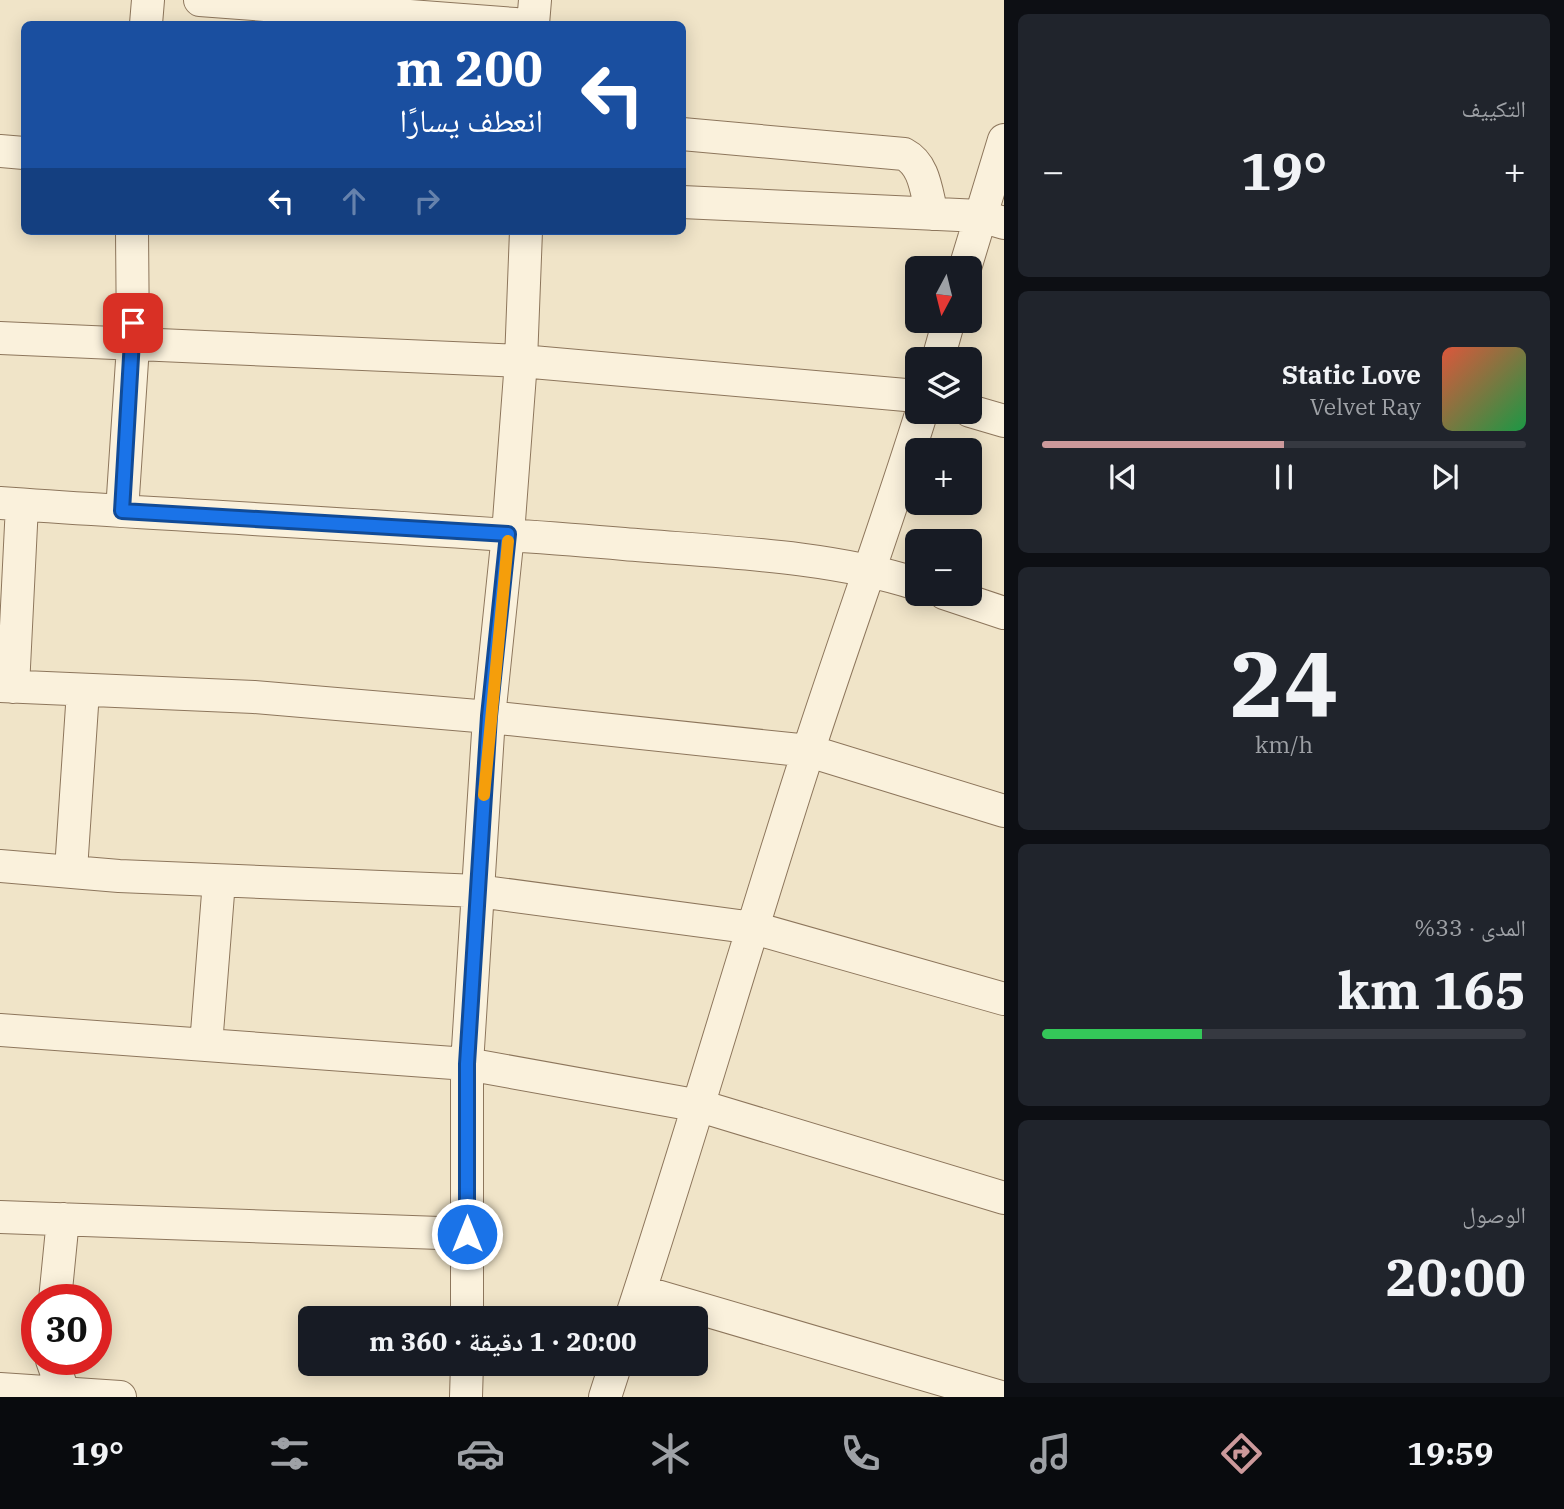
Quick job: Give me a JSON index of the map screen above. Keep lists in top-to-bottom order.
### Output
{
  "north": "bottom",
  "page": {
    "tile": [
      "التكييف",
      ["24", "km/h"],
      ["المدى · 33%", "165 km"],
      ["الوصول", "20:00"]
    ],
    "turn": ["200 m", "انعطف يسارًا"],
    "heat": ["−", "19°", "+"],
    "map_buttons": ["+", "−"],
    "song": ["Static Love", "Velvet Ray"],
    "limit": "30",
    "trip": "20:00 · 1 دقيقة · 360 m",
    "tabs": ["19:59", "19°"]
  }
}
